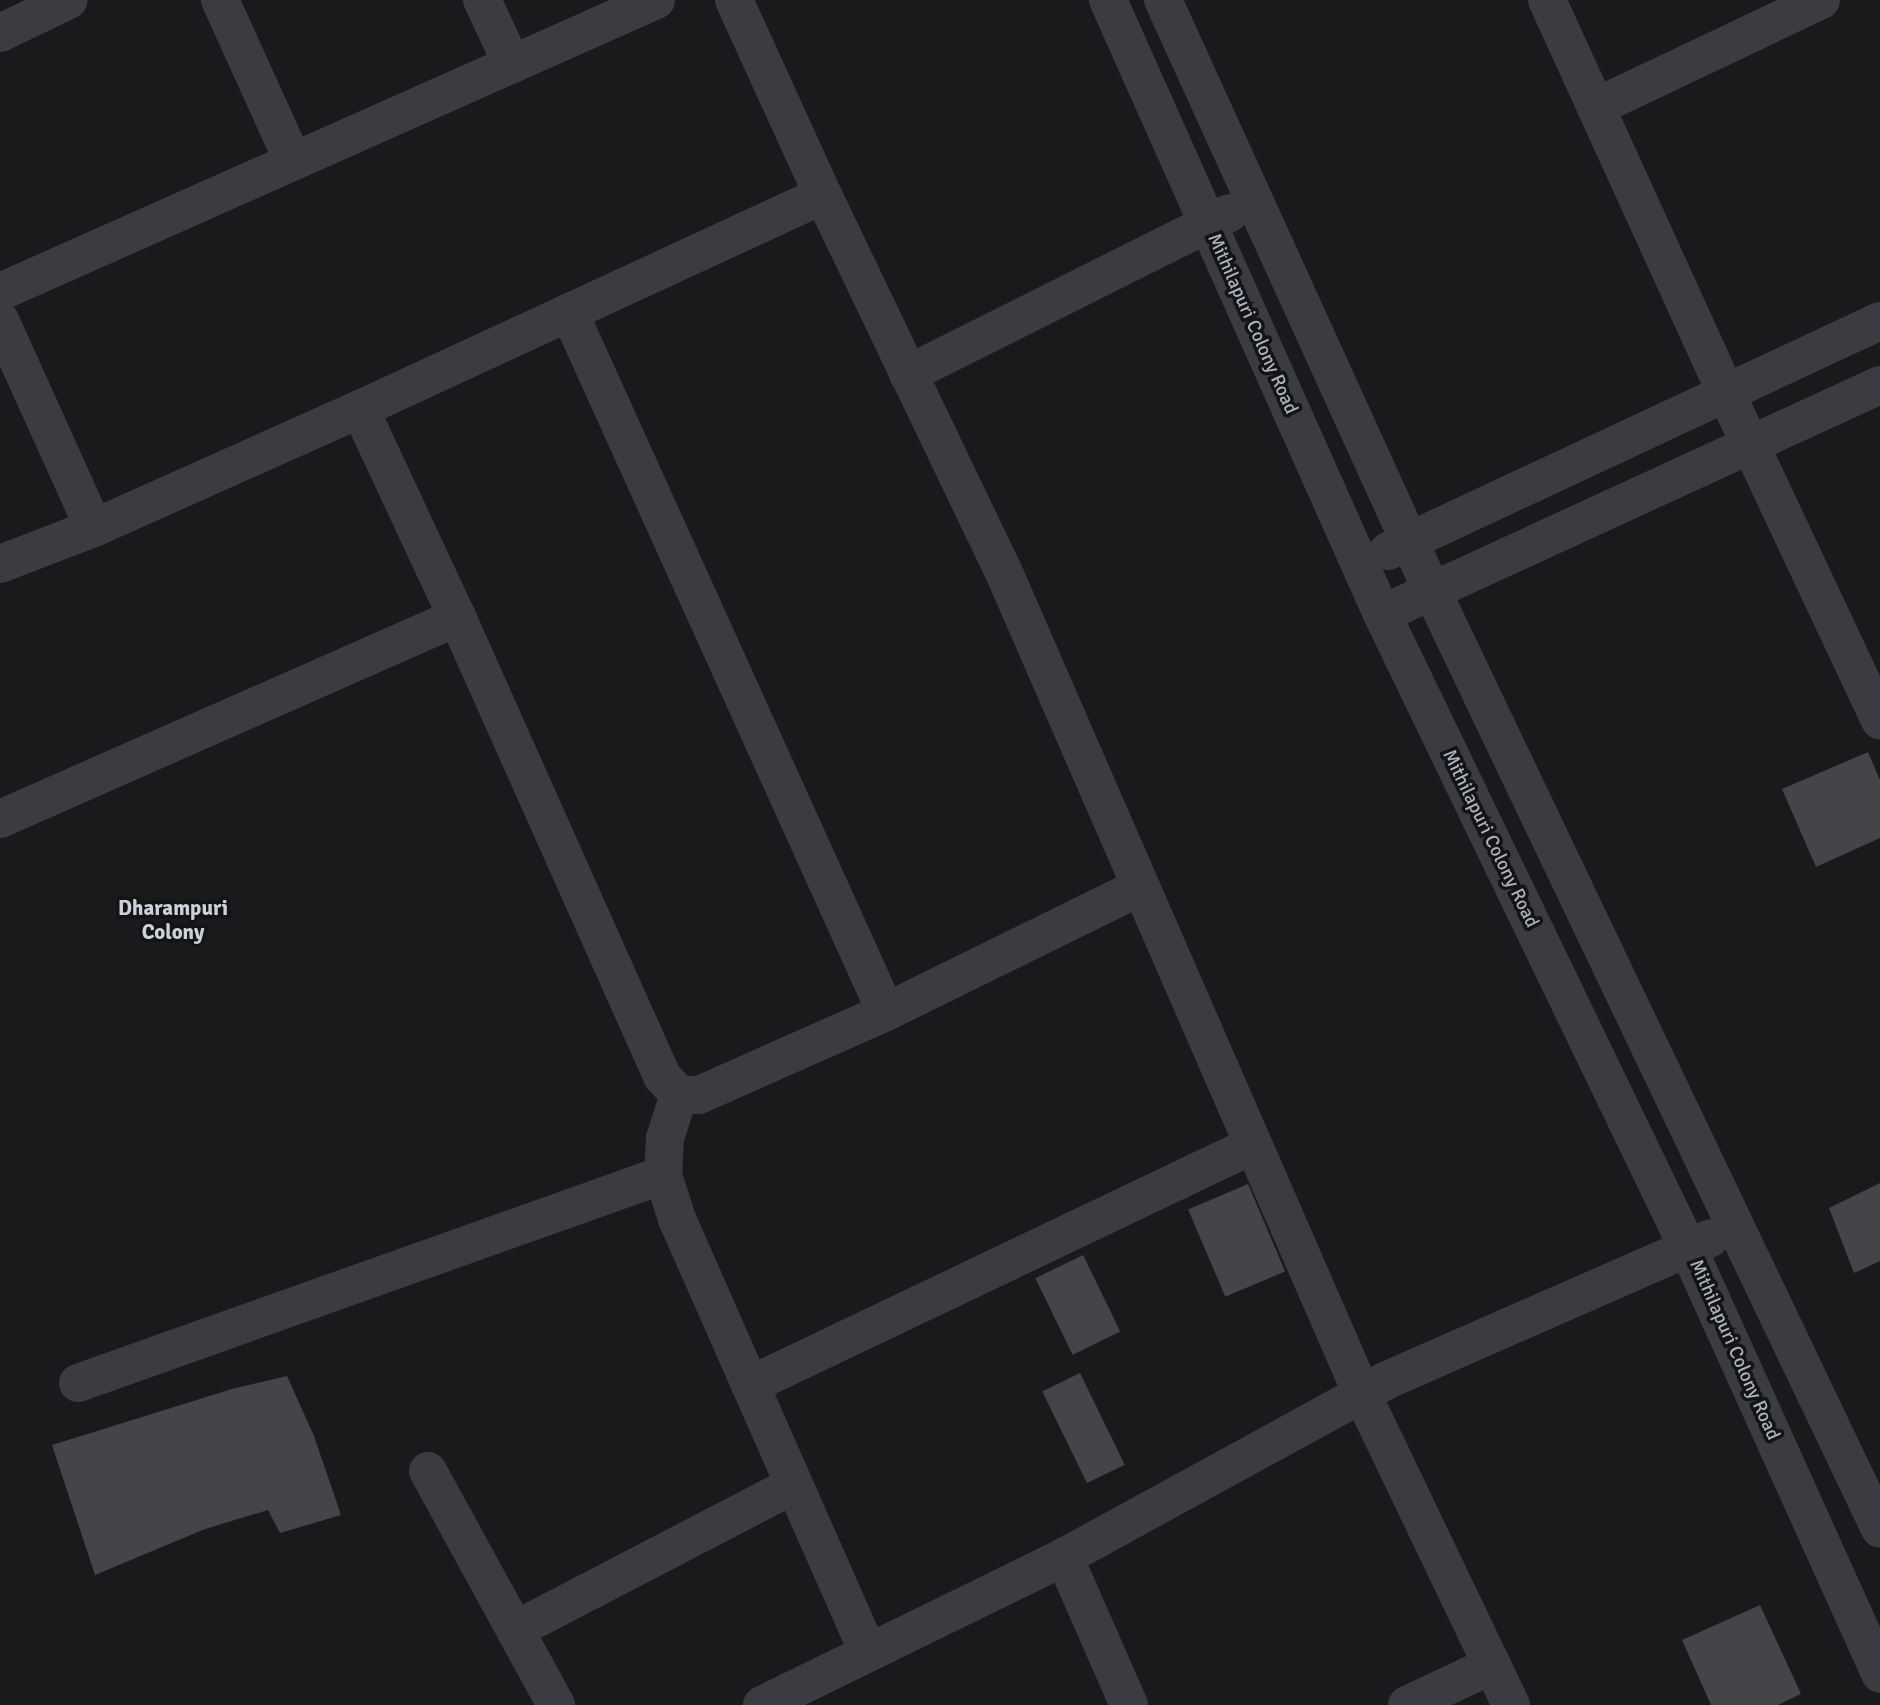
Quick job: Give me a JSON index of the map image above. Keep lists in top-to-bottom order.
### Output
{
  "streets": {
    "street": ["Mithilapuri Colony Road"]
  },
  "districts": ["Dharampuri Colony"]
}
